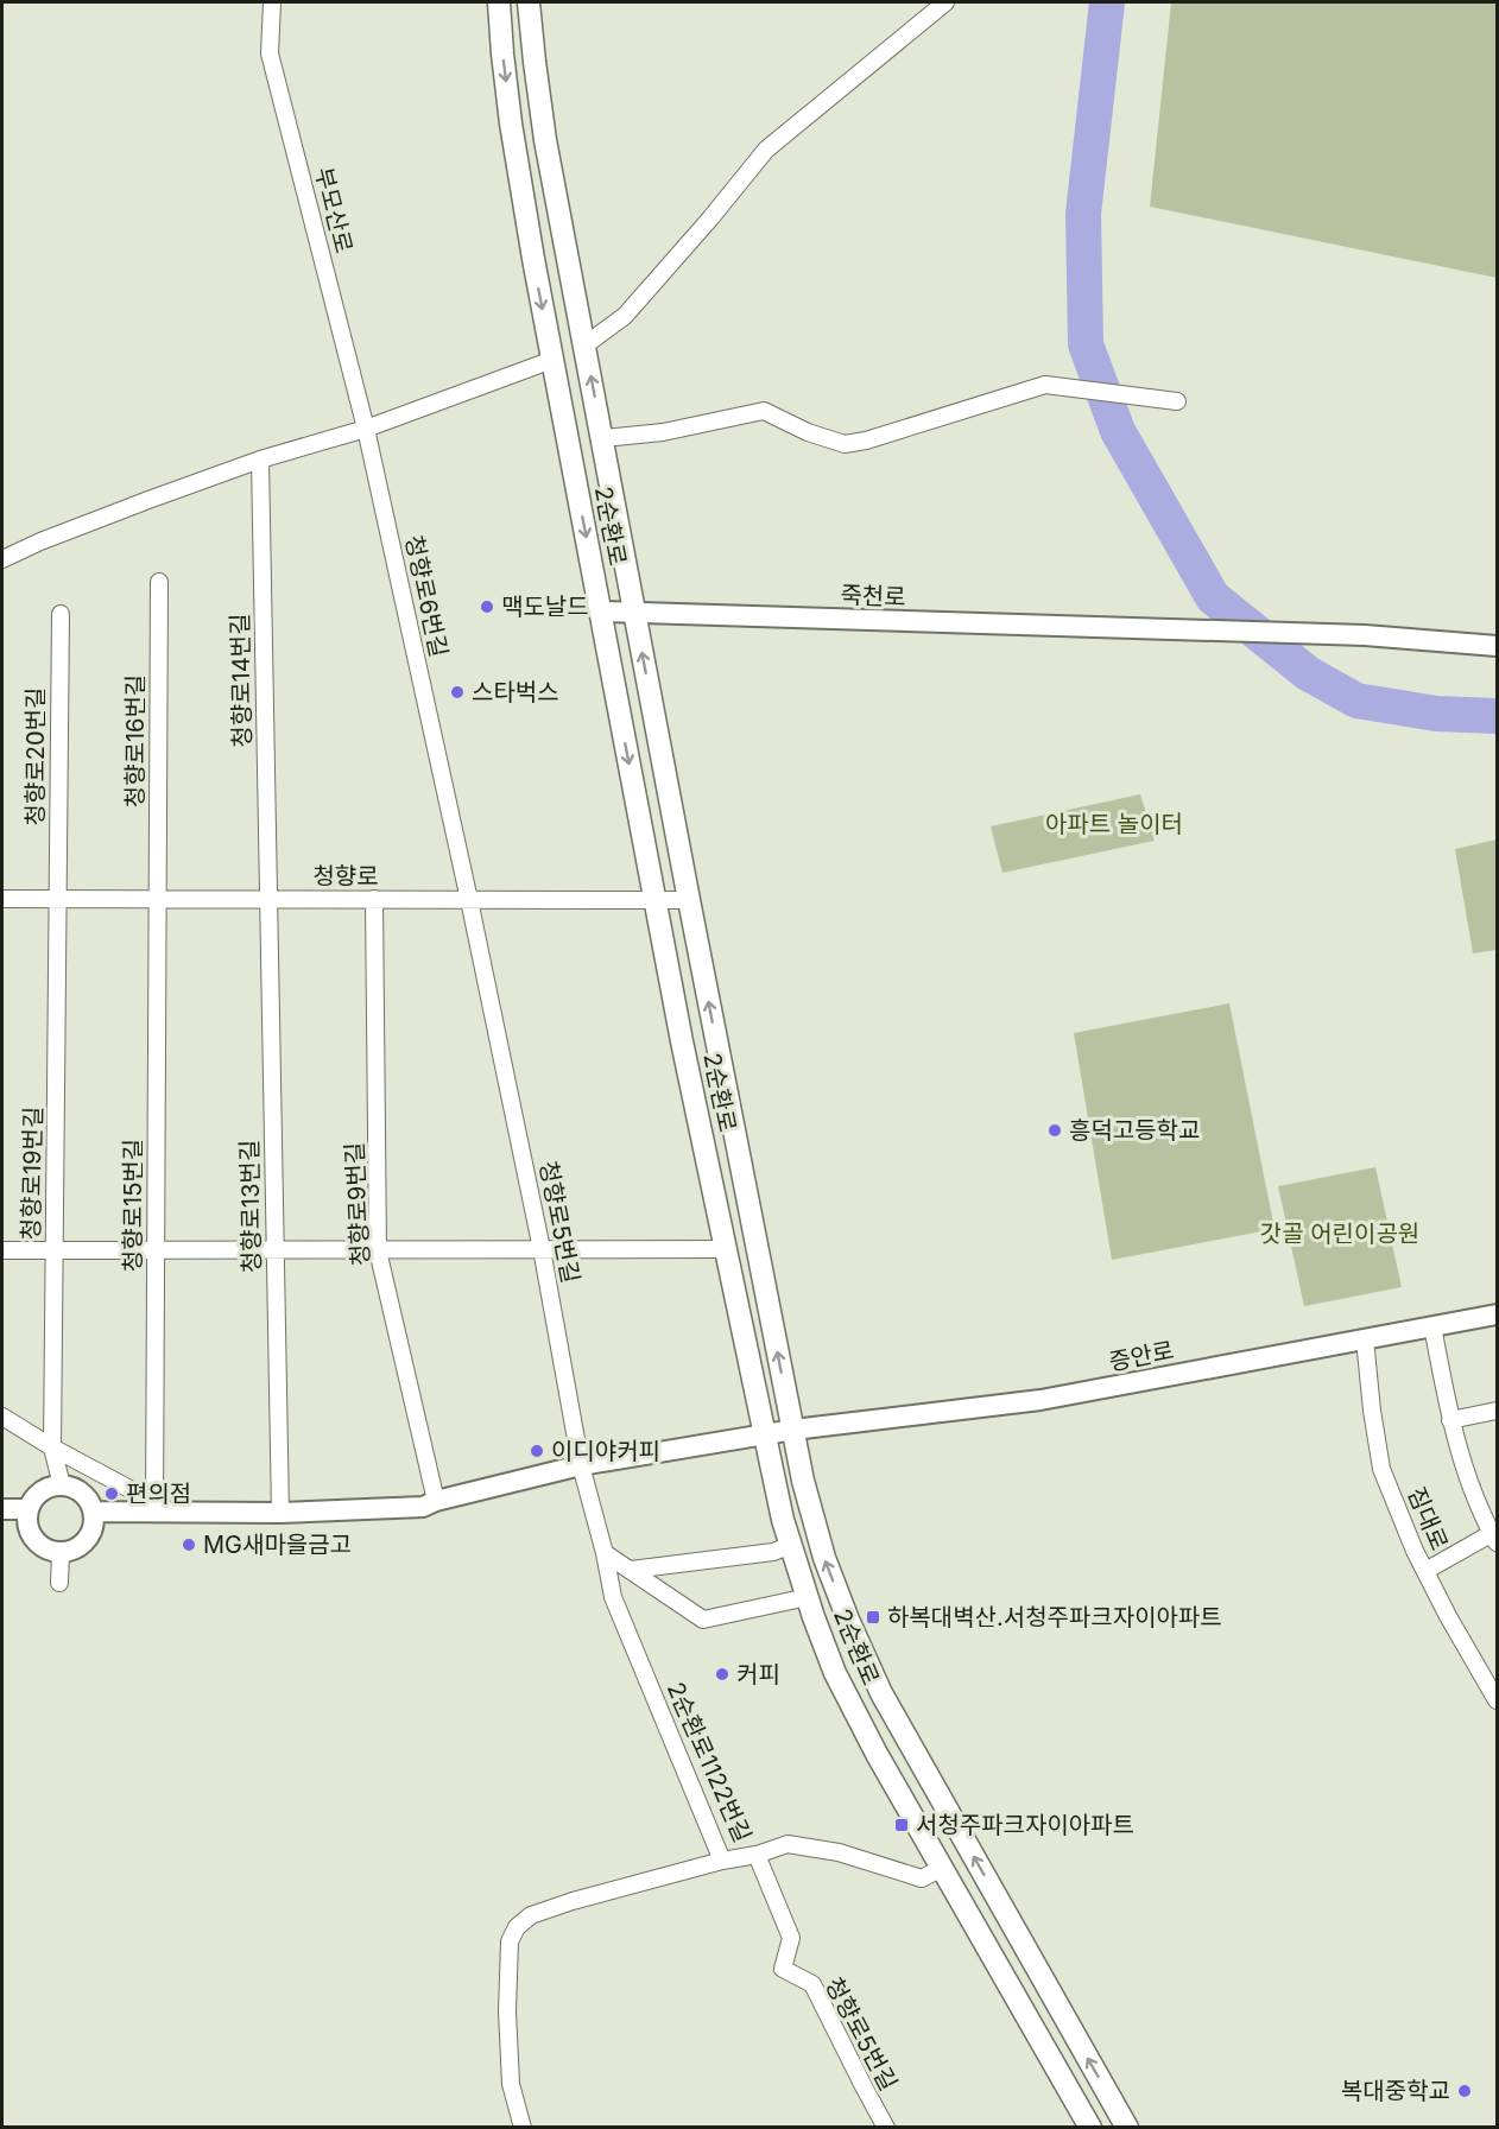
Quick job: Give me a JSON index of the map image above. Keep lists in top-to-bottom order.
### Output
{
  "streets": {
    "main road": ["2순환로"],
    "street": [
      "부모산로",
      "청향로6번길",
      "죽천로",
      "청향로14번길",
      "청향로16번길",
      "청향로20번길",
      "청향로",
      "청향로19번길",
      "청향로9번길",
      "청향로15번길",
      "청향로13번길",
      "청향로5번길",
      "증안로",
      "짐대로",
      "2순환로1122번길"
    ]
  },
  "crossings": [
    ["부모산로", "청향로6번길"],
    ["2순환로", "죽천로"],
    ["2순환로", "청향로"],
    ["2순환로", "증안로"],
    ["2순환로", "2순환로1122번길"],
    ["청향로6번길", "청향로"],
    ["청향로6번길", "청향로5번길"],
    ["청향로14번길", "청향로"],
    ["청향로14번길", "청향로13번길"],
    ["청향로16번길", "청향로"],
    ["청향로16번길", "청향로15번길"],
    ["청향로20번길", "청향로"],
    ["청향로20번길", "청향로19번길"],
    ["청향로", "청향로19번길"],
    ["청향로", "청향로9번길"],
    ["청향로", "청향로15번길"],
    ["청향로", "청향로13번길"],
    ["청향로", "청향로5번길"],
    ["청향로19번길", "증안로"],
    ["청향로9번길", "증안로"],
    ["청향로15번길", "증안로"],
    ["청향로13번길", "증안로"],
    ["청향로5번길", "증안로"],
    ["청향로5번길", "2순환로1122번길"],
    ["증안로", "짐대로"]
  ],
  "parks": ["아파트 놀이터", "갓골 어린이공원"],
  "places": {
    "other": [
      "맥도날드",
      "스타벅스",
      "흥덕고등학교",
      "이디야커피",
      "편의점",
      "MG새마을금고",
      "커피",
      "복대중학교"
    ],
    "transit": ["하복대벽산.서청주파크자이아파트", "서청주파크자이아파트"]
  }
}
